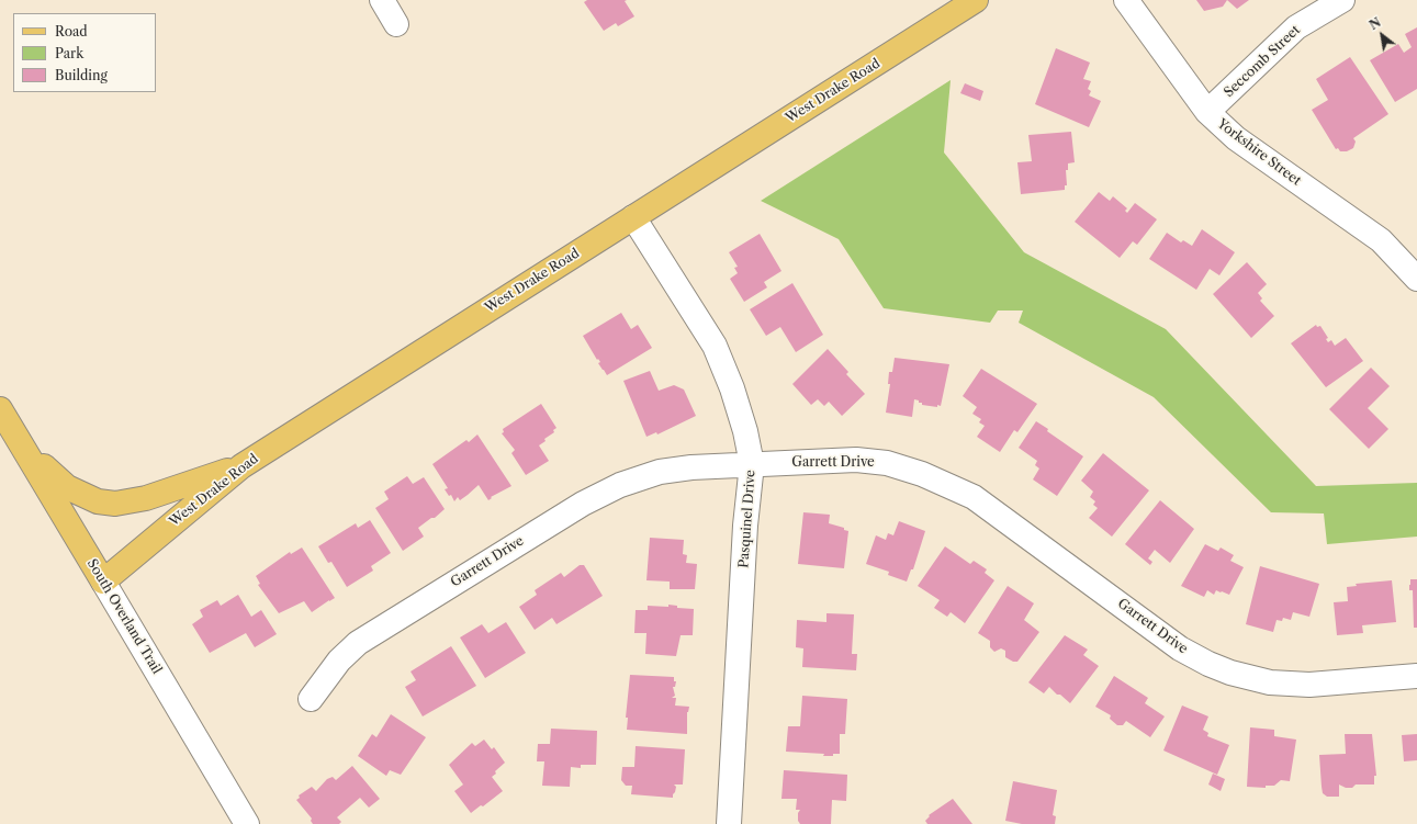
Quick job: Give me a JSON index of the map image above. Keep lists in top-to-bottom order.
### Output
{
  "streets": {
    "main road": ["West Drake Road", "South Overland Trail"],
    "street": [
      "Seccomb Street",
      "Yorkshire Street",
      "Garrett Drive",
      "Pasquinel Drive"
    ]
  },
  "crossings": [
    ["Seccomb Street", "Yorkshire Street"],
    ["West Drake Road", "Pasquinel Drive"],
    ["West Drake Road", "South Overland Trail"],
    ["Garrett Drive", "Pasquinel Drive"]
  ],
  "legend": ["Road", "Park", "Building"],
  "north": "top left"
}
